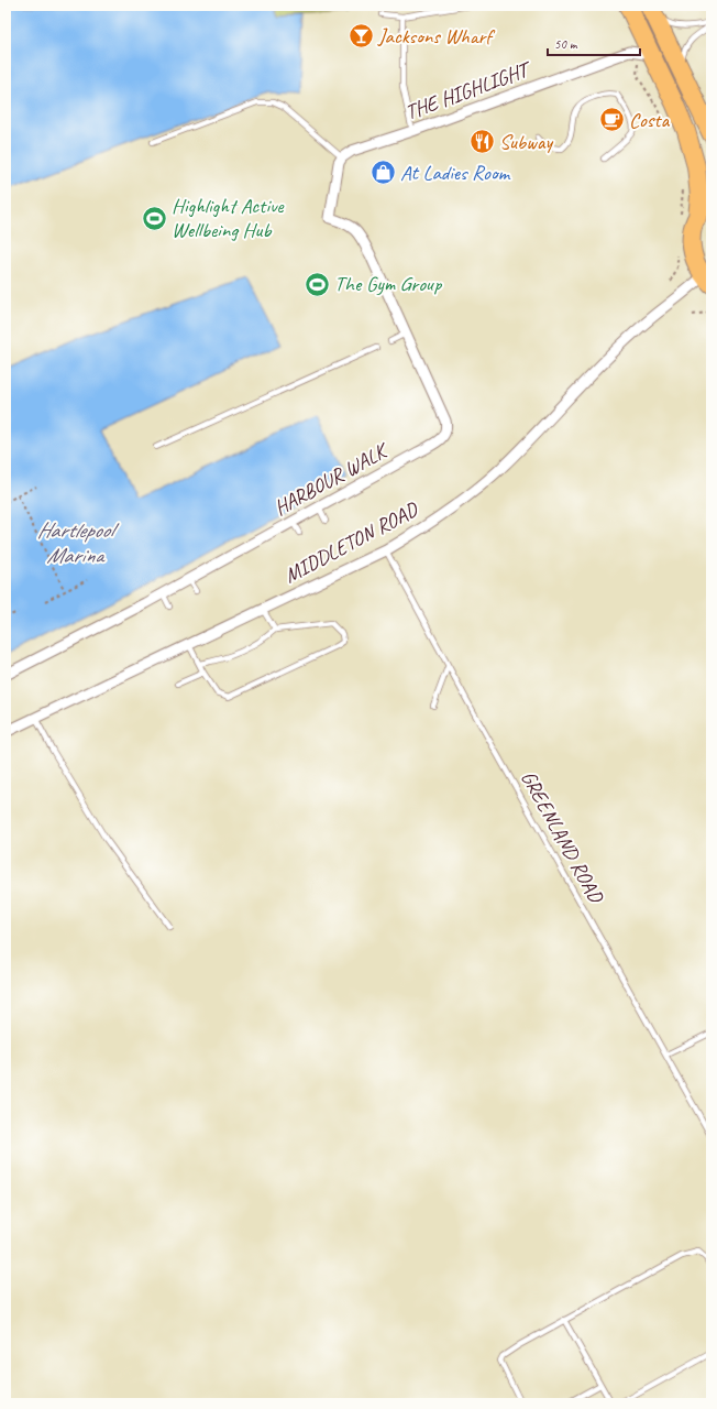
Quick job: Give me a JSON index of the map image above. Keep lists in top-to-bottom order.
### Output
{
  "streets": {
    "street": ["THE HIGHLIGHT", "HARBOUR WALK", "MIDDLETON ROAD"],
    "lane": ["GREENLAND ROAD"]
  },
  "crossings": [
    ["THE HIGHLIGHT", "HARBOUR WALK"],
    ["MIDDLETON ROAD", "GREENLAND ROAD"]
  ],
  "water": ["Hartlepool Marina"],
  "places": {
    "bar": ["Jacksons Wharf"],
    "cafe": ["Costa"],
    "restaurant": ["Subway"],
    "shop": ["At Ladies Room"],
    "sports": ["Highlight Active Wellbeing Hub", "The Gym Group"]
  },
  "scale_bar": "50 m"
}
